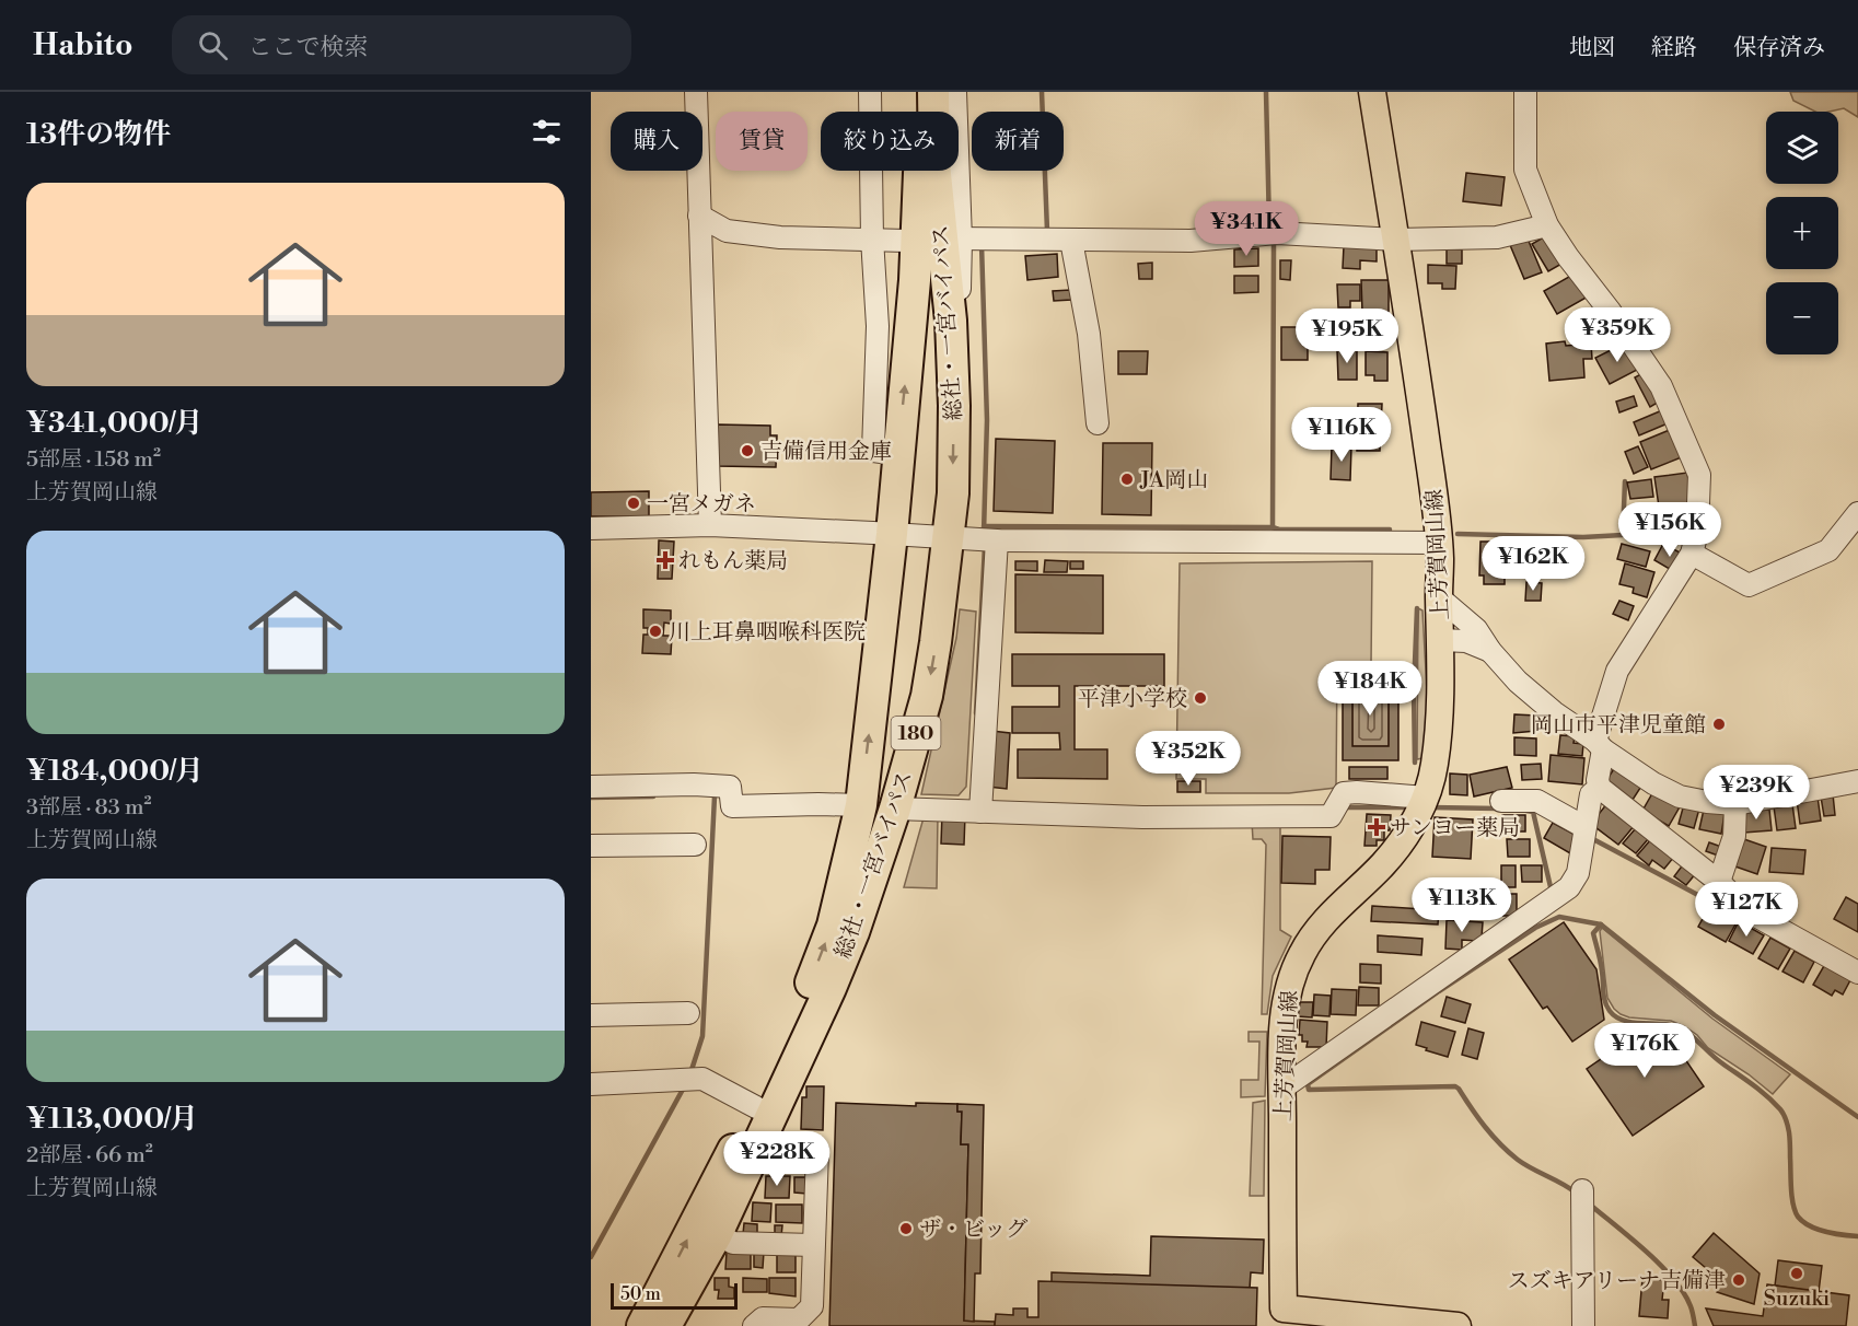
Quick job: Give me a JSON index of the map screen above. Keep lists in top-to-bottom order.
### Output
{
  "streets": {
    "highway": ["総社・一宮バイパス", "180"],
    "main road": ["上芳賀岡山線"]
  },
  "places": {
    "other": [
      "吉備信用金庫",
      "JA岡山",
      "一宮メガネ",
      "川上耳鼻咽喉科医院",
      "平津小学校",
      "岡山市平津児童館",
      "ザ・ビッグ",
      "Suzuki",
      "スズキアリーナ吉備津"
    ],
    "health": ["れもん薬局", "サンヨー薬局"]
  },
  "scale_bar": "50 m",
  "page": {
    "header": "Habito",
    "search": "ここで検索",
    "nav": ["地図", "経路", "保存済み"],
    "heading": "13件の物件",
    "map_buttons": ["+", "−"],
    "chip": [
      "購入",
      "賃貸",
      "絞り込み",
      "新着"
    ],
    "list": [
      {
        "name": "¥341,000/月",
        "note": "5部屋 · 158 m² · 上芳賀岡山線"
      },
      {
        "name": "¥184,000/月",
        "note": "3部屋 · 83 m² · 上芳賀岡山線"
      },
      {
        "name": "¥113,000/月",
        "note": "2部屋 · 66 m² · 上芳賀岡山線"
      }
    ],
    "price": [
      "¥341K",
      "¥359K",
      "¥195K",
      "¥116K",
      "¥156K",
      "¥162K",
      "¥184K",
      "¥352K",
      "¥239K",
      "¥113K",
      "¥127K",
      "¥176K",
      "¥228K"
    ],
    "scale": "50 m"
  }
}
